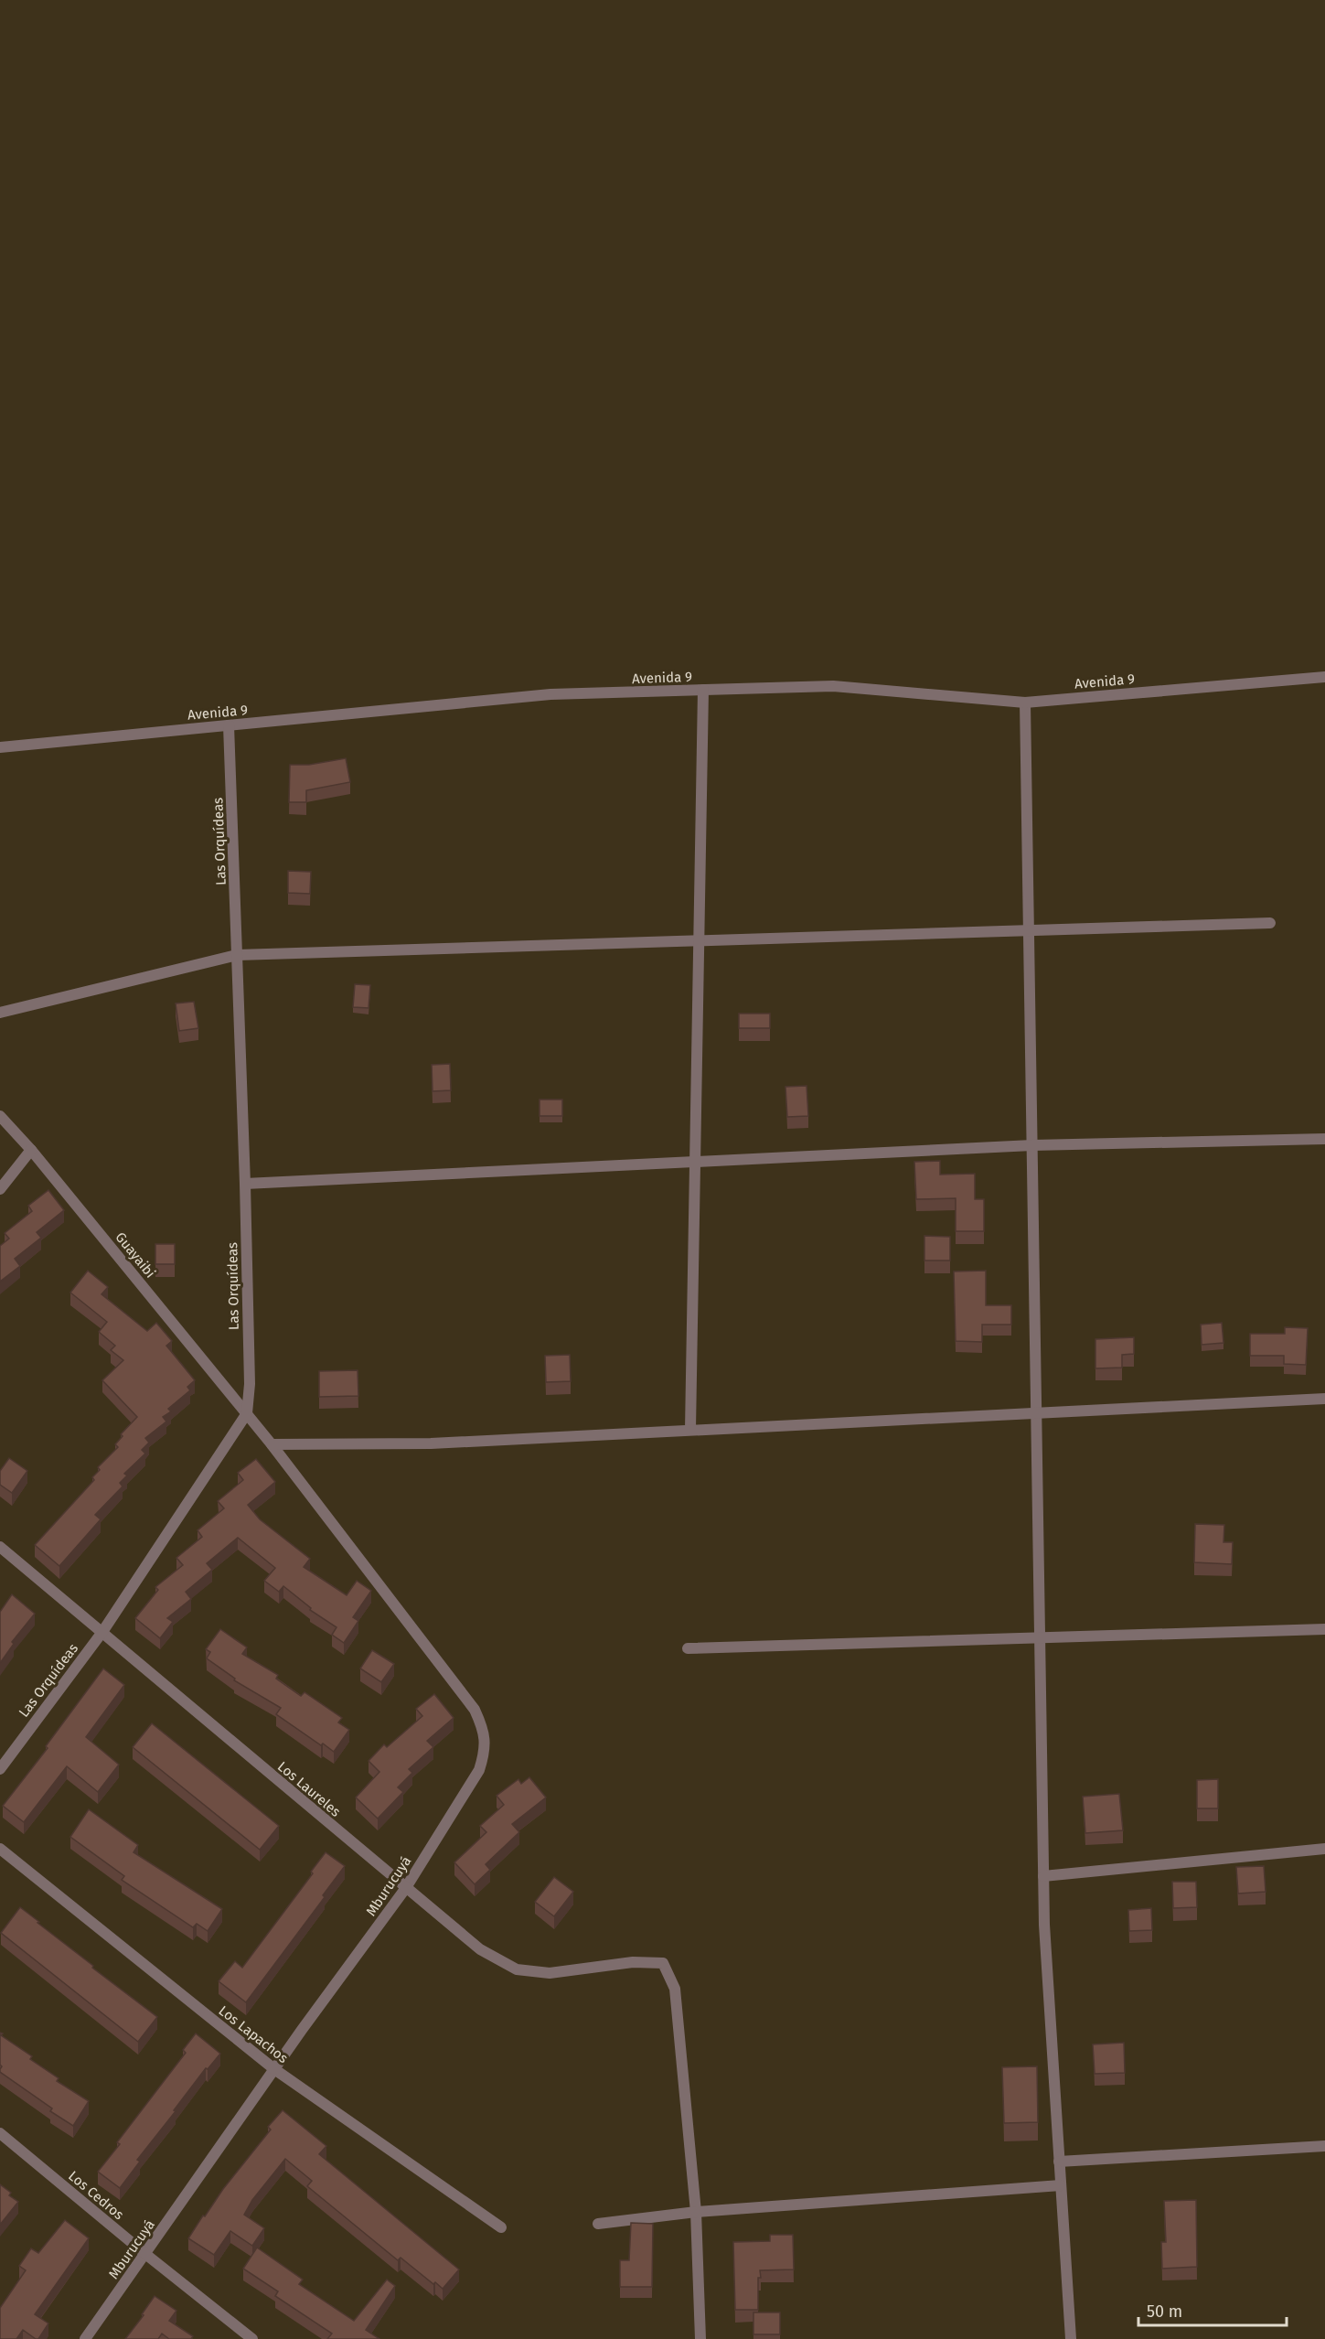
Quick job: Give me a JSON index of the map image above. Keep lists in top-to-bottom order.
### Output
{
  "streets": {
    "street": [
      "Avenida 9",
      "Las Orquídeas",
      "Guayaibi",
      "Los Laureles",
      "Mburucuyá",
      "Los Lapachos",
      "Los Cedros"
    ]
  },
  "crossings": [
    ["Avenida 9", "Las Orquídeas"],
    ["Las Orquídeas", "Guayaibi"],
    ["Las Orquídeas", "Los Laureles"],
    ["Guayaibi", "Mburucuyá"],
    ["Los Laureles", "Mburucuyá"],
    ["Mburucuyá", "Los Lapachos"],
    ["Mburucuyá", "Los Cedros"]
  ],
  "scale_bar": "50 m"
}
